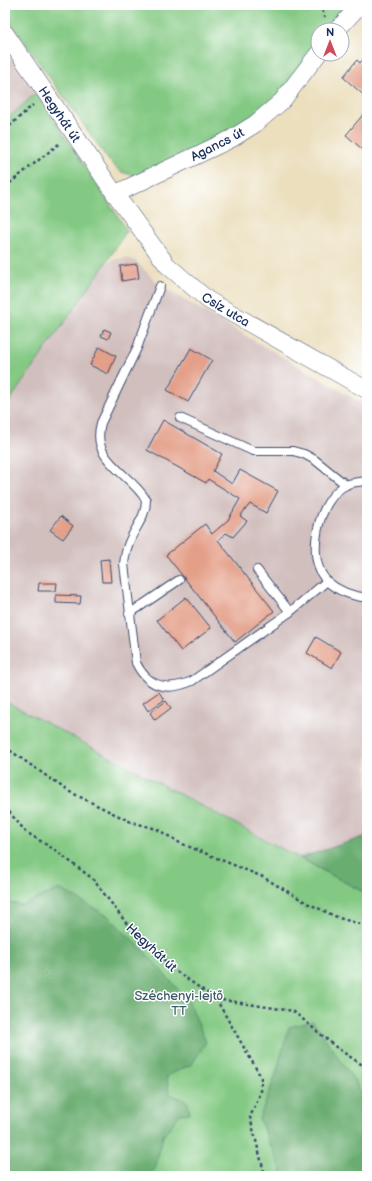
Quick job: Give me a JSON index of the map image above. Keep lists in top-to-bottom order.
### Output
{
  "streets": {
    "street": ["Hegyhát út", "Agancs út", "Csíz utca"]
  },
  "crossings": [
    ["Hegyhát út", "Agancs út"],
    ["Hegyhát út", "Csíz utca"],
    ["Agancs út", "Csíz utca"]
  ],
  "parks": ["Széchenyi-lejtő TT"],
  "north": "top"
}
